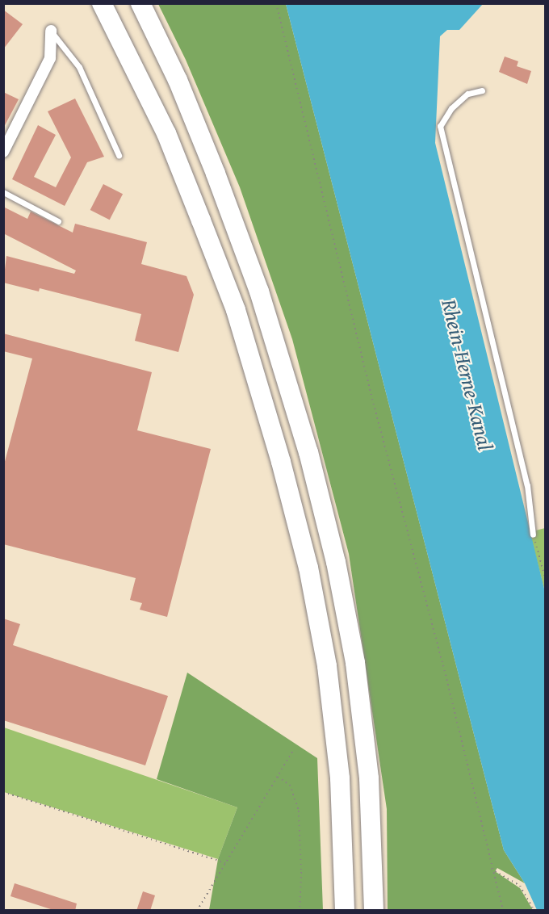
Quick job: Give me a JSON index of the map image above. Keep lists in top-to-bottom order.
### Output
{
  "water": ["Rhein-Herne-Kanal"]
}
